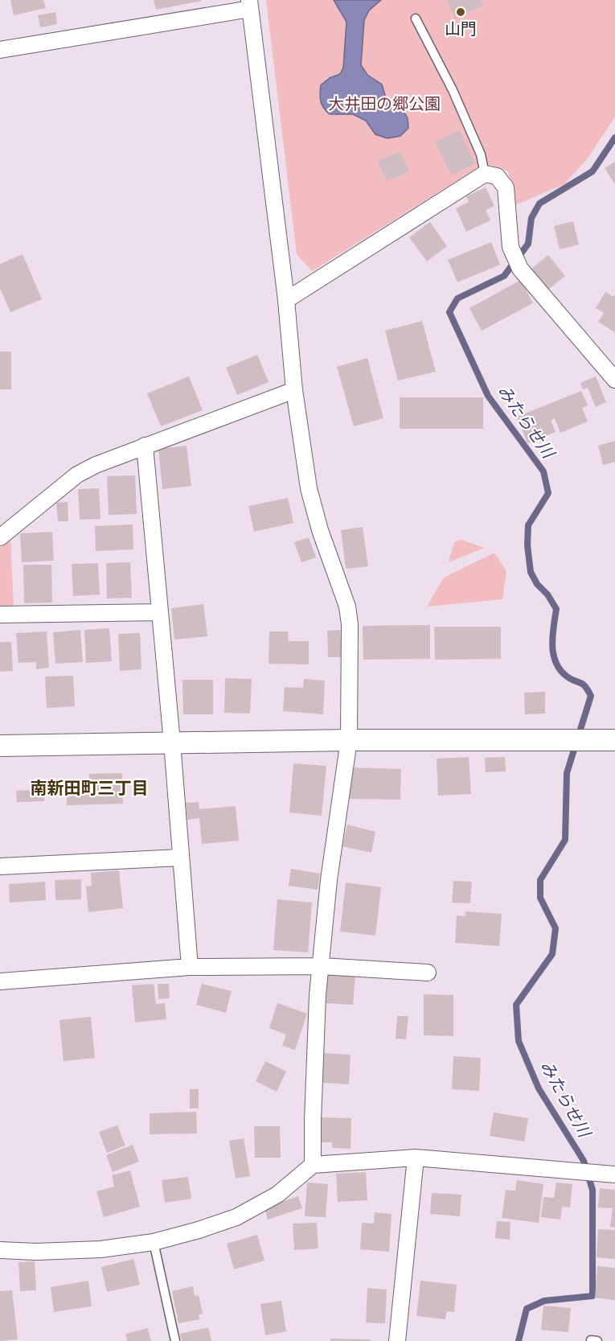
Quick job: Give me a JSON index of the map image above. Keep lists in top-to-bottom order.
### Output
{
  "districts": ["南新田町三丁目"],
  "water": ["みたらせ川"],
  "parks": ["大井田の郷公園"],
  "places": ["山門"]
}
